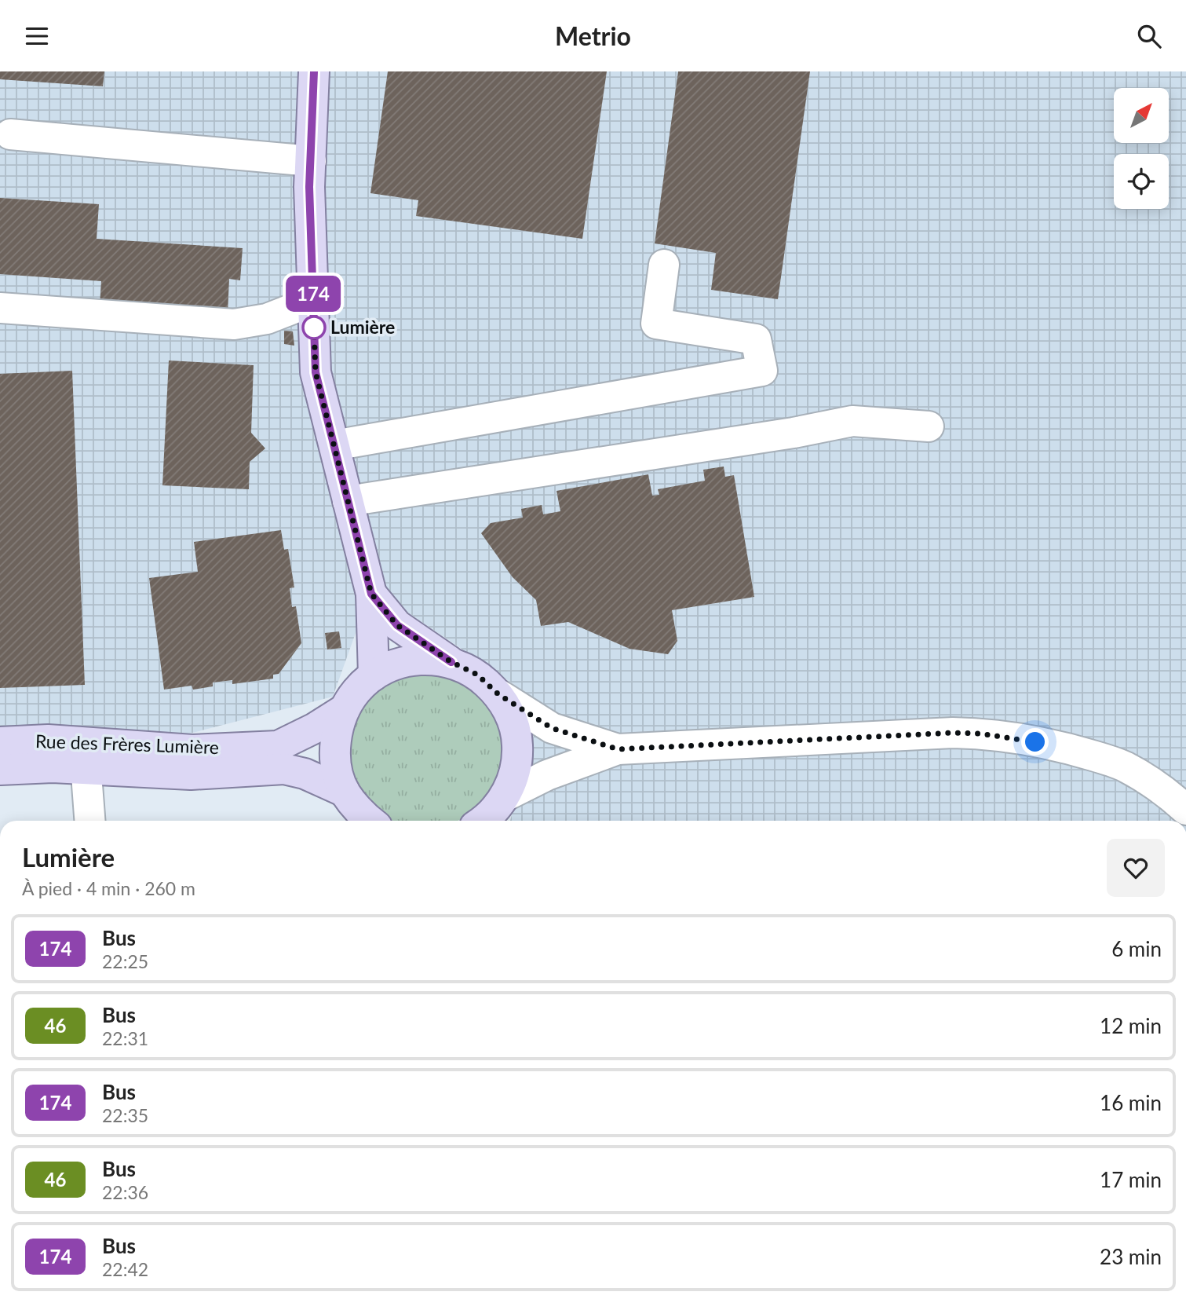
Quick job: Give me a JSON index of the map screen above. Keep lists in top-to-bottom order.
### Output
{
  "streets": {
    "main road": ["Rue des Frères Lumière"]
  },
  "places": ["Lumière"],
  "lines": ["bus line 174"],
  "north": "top right",
  "page": {
    "header": "Metrio",
    "on_map": "174",
    "heading": ["Lumière", "À pied · 4 min · 260 m"],
    "list": [
      {
        "mark": "174",
        "name": "Bus",
        "note": "22:25",
        "value": "6 min"
      },
      {
        "mark": "46",
        "name": "Bus",
        "note": "22:31",
        "value": "12 min"
      },
      {
        "mark": "174",
        "name": "Bus",
        "note": "22:35",
        "value": "16 min"
      },
      {
        "mark": "46",
        "name": "Bus",
        "note": "22:36",
        "value": "17 min"
      },
      {
        "mark": "174",
        "name": "Bus",
        "note": "22:42",
        "value": "23 min"
      }
    ]
  }
}
